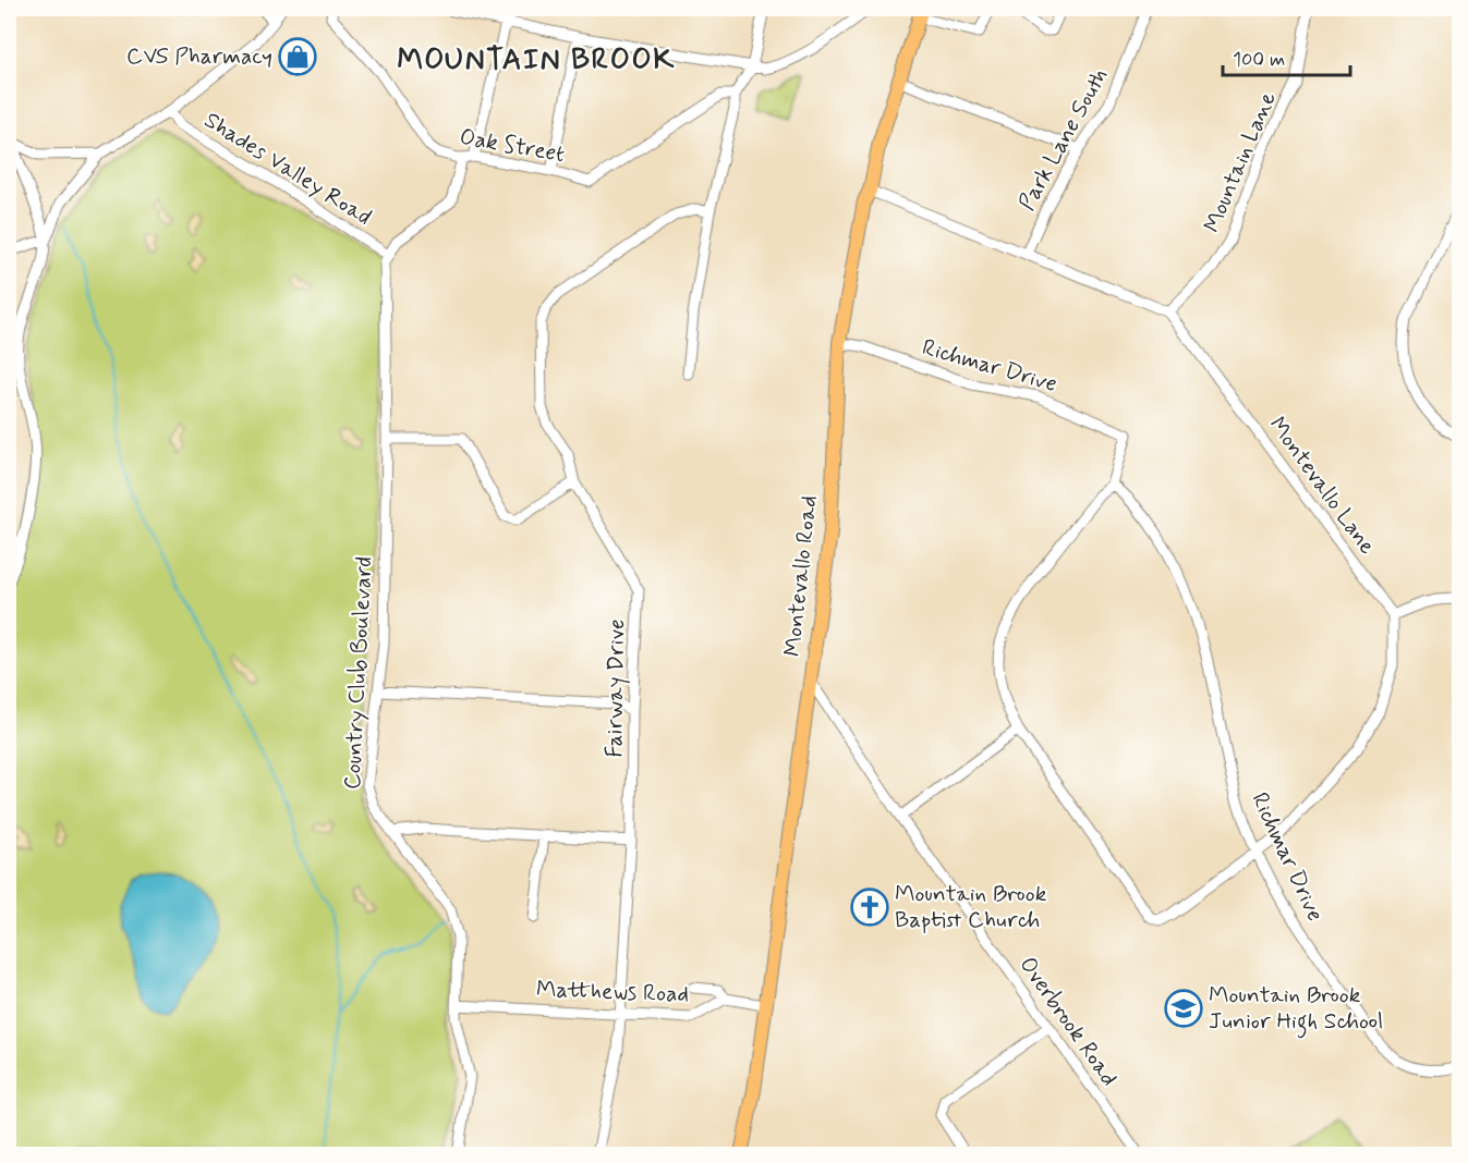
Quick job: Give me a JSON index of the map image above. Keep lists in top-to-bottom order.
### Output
{
  "streets": {
    "main road": ["Montevallo Road"],
    "street": [
      "Park Lane South",
      "Oak Street",
      "Mountain Lane",
      "Shades Valley Road",
      "Richmar Drive",
      "Montevallo Lane",
      "Country Club Boulevard",
      "Fairway Drive",
      "Matthews Road",
      "Overbrook Road"
    ]
  },
  "crossings": [
    ["Mountain Lane", "Montevallo Lane"],
    ["Shades Valley Road", "Country Club Boulevard"],
    ["Richmar Drive", "Montevallo Road"],
    ["Montevallo Road", "Overbrook Road"],
    ["Country Club Boulevard", "Matthews Road"],
    ["Fairway Drive", "Matthews Road"]
  ],
  "districts": ["MOUNTAIN BROOK"],
  "places": {
    "shop": ["CVS Pharmacy"],
    "church": ["Mountain Brook Baptist Church"],
    "school or university": ["Mountain Brook Junior High School"]
  },
  "scale_bar": "100 m"
}
